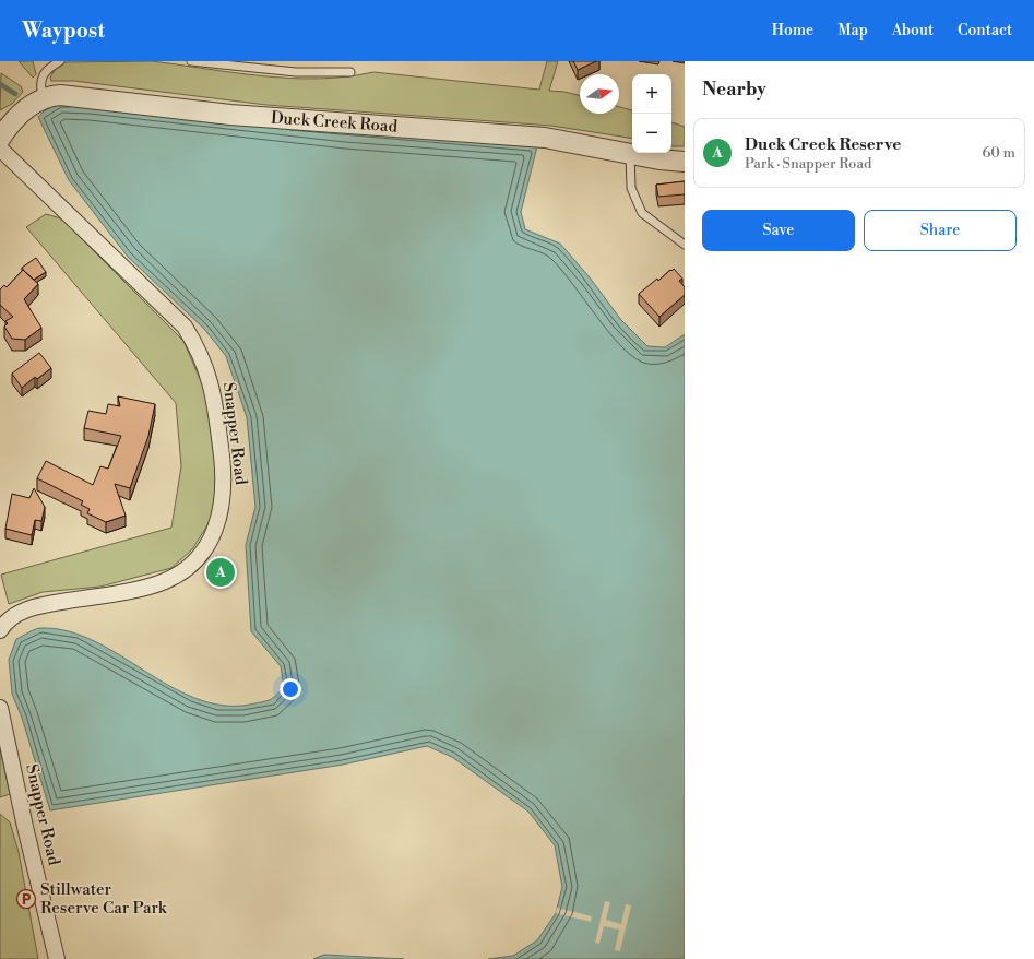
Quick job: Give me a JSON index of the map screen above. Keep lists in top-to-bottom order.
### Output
{
  "streets": {
    "street": ["Duck Creek Road", "Snapper Road"]
  },
  "places": {
    "parking": ["Stillwater Reserve Car Park"]
  },
  "north": "right",
  "page": {
    "header": "Waypost",
    "nav": [
      "Home",
      "Map",
      "About",
      "Contact"
    ],
    "heading": "Nearby",
    "map_buttons": ["+", "−"],
    "list": [
      {
        "mark": "A",
        "name": "Duck Creek Reserve",
        "note": "Park · Snapper Road",
        "value": "60 m"
      }
    ],
    "buttons": ["Save", "Share"],
    "pins": "A"
  }
}
